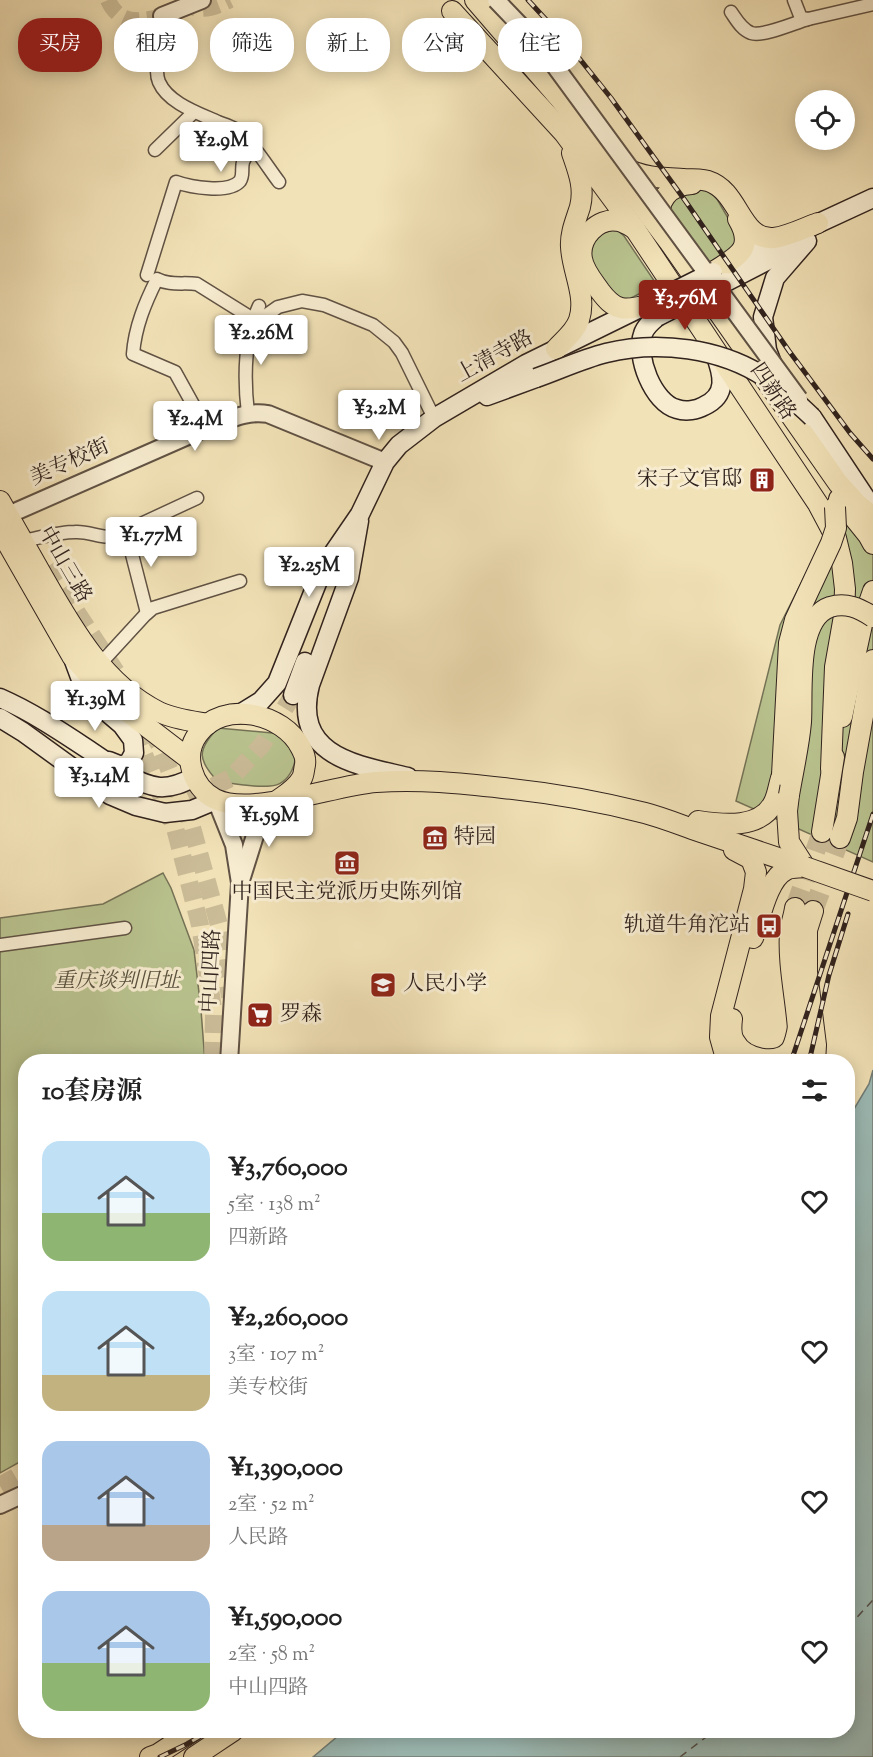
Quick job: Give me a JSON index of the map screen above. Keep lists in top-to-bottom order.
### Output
{
  "streets": {
    "main road": ["上清寺路", "四新路", "中山三路"],
    "street": ["美专校街", "中山四路"]
  },
  "crossings": [
    ["上清寺路", "美专校街"],
    ["上清寺路", "中山三路"],
    ["美专校街", "中山三路"]
  ],
  "parks": ["重庆谈判旧址"],
  "places": {
    "building": ["宋子文官邸"],
    "museum": ["特园", "中国民主党派历史陈列馆"],
    "bus stop": ["轨道牛角沱站"],
    "school or university": ["人民小学"],
    "supermarket": ["罗森"]
  },
  "page": {
    "chip": [
      "买房",
      "租房",
      "筛选",
      "新上",
      "公寓",
      "住宅"
    ],
    "price": [
      "¥2.9M",
      "¥3.76M",
      "¥2.26M",
      "¥3.2M",
      "¥2.4M",
      "¥1.77M",
      "¥2.25M",
      "¥1.39M",
      "¥3.14M",
      "¥1.59M"
    ],
    "heading": "10套房源",
    "list": [
      {
        "name": "¥3,760,000",
        "note": "5室 · 138 m² · 四新路"
      },
      {
        "name": "¥2,260,000",
        "note": "3室 · 107 m² · 美专校街"
      },
      {
        "name": "¥1,390,000",
        "note": "2室 · 52 m² · 人民路"
      },
      {
        "name": "¥1,590,000",
        "note": "2室 · 58 m² · 中山四路"
      }
    ]
  }
}
